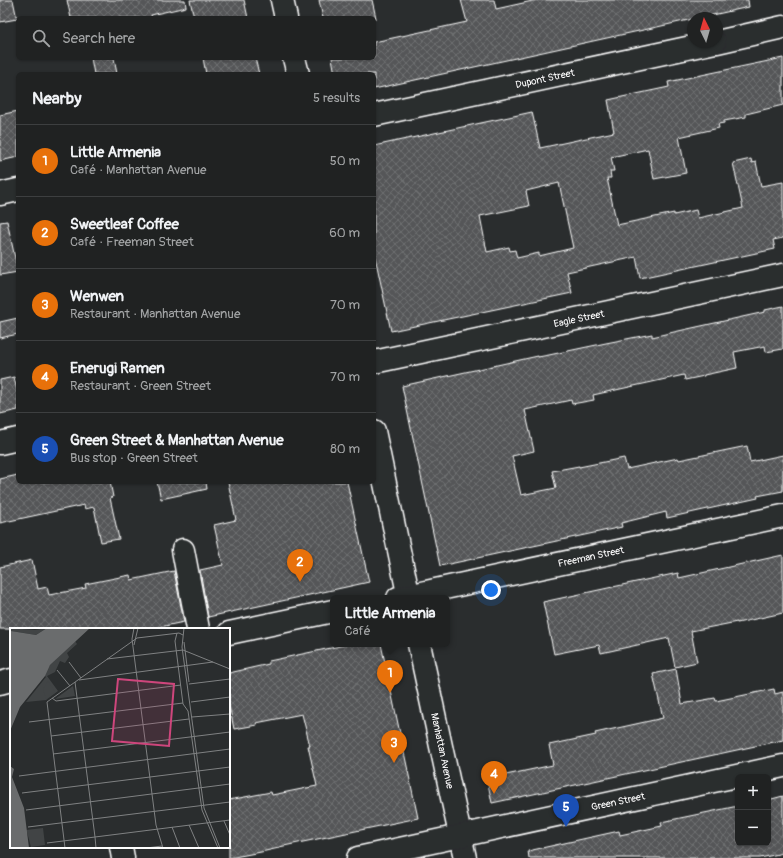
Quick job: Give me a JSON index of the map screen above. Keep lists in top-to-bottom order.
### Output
{
  "streets": {
    "street": [
      "Dupont Street",
      "Eagle Street",
      "Freeman Street",
      "Manhattan Avenue",
      "Green Street"
    ]
  },
  "crossings": [
    ["Manhattan Avenue", "Green Street"]
  ],
  "north": "top",
  "page": {
    "search": "Search here",
    "heading": ["Nearby", "5 results"],
    "list": [
      {
        "mark": "1",
        "name": "Little Armenia",
        "note": "Café · Manhattan Avenue",
        "value": "50 m"
      },
      {
        "mark": "2",
        "name": "Sweetleaf Coffee",
        "note": "Café · Freeman Street",
        "value": "60 m"
      },
      {
        "mark": "3",
        "name": "Wenwen",
        "note": "Restaurant · Manhattan Avenue",
        "value": "70 m"
      },
      {
        "mark": "4",
        "name": "Enerugi Ramen",
        "note": "Restaurant · Green Street",
        "value": "70 m"
      },
      {
        "mark": "5",
        "name": "Green Street & Manhattan Avenue",
        "note": "Bus stop · Green Street",
        "value": "80 m"
      }
    ],
    "pins": [
      "2",
      "1",
      "3",
      "4",
      "5"
    ],
    "popup": ["Little Armenia", "Café"],
    "map_buttons": ["+", "−"]
  }
}
